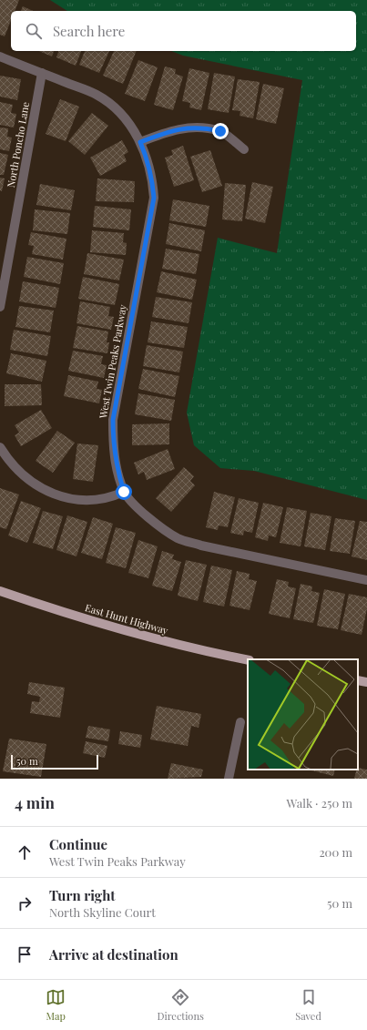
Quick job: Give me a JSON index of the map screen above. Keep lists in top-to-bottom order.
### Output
{
  "streets": {
    "main road": ["East Hunt Highway"],
    "street": ["North Poncho Lane", "West Twin Peaks Parkway"]
  },
  "crossings": [
    ["North Poncho Lane", "West Twin Peaks Parkway"]
  ],
  "scale_bar": "50 m",
  "page": {
    "search": "Search here",
    "scale": "50 m",
    "heading": ["4 min", "Walk · 250 m"],
    "list": [
      ["Continue", "West Twin Peaks Parkway", "200 m"],
      ["Turn right", "North Skyline Court", "50 m"],
      "Arrive at destination"
    ],
    "nav": ["Map", "Directions", "Saved"]
  }
}
